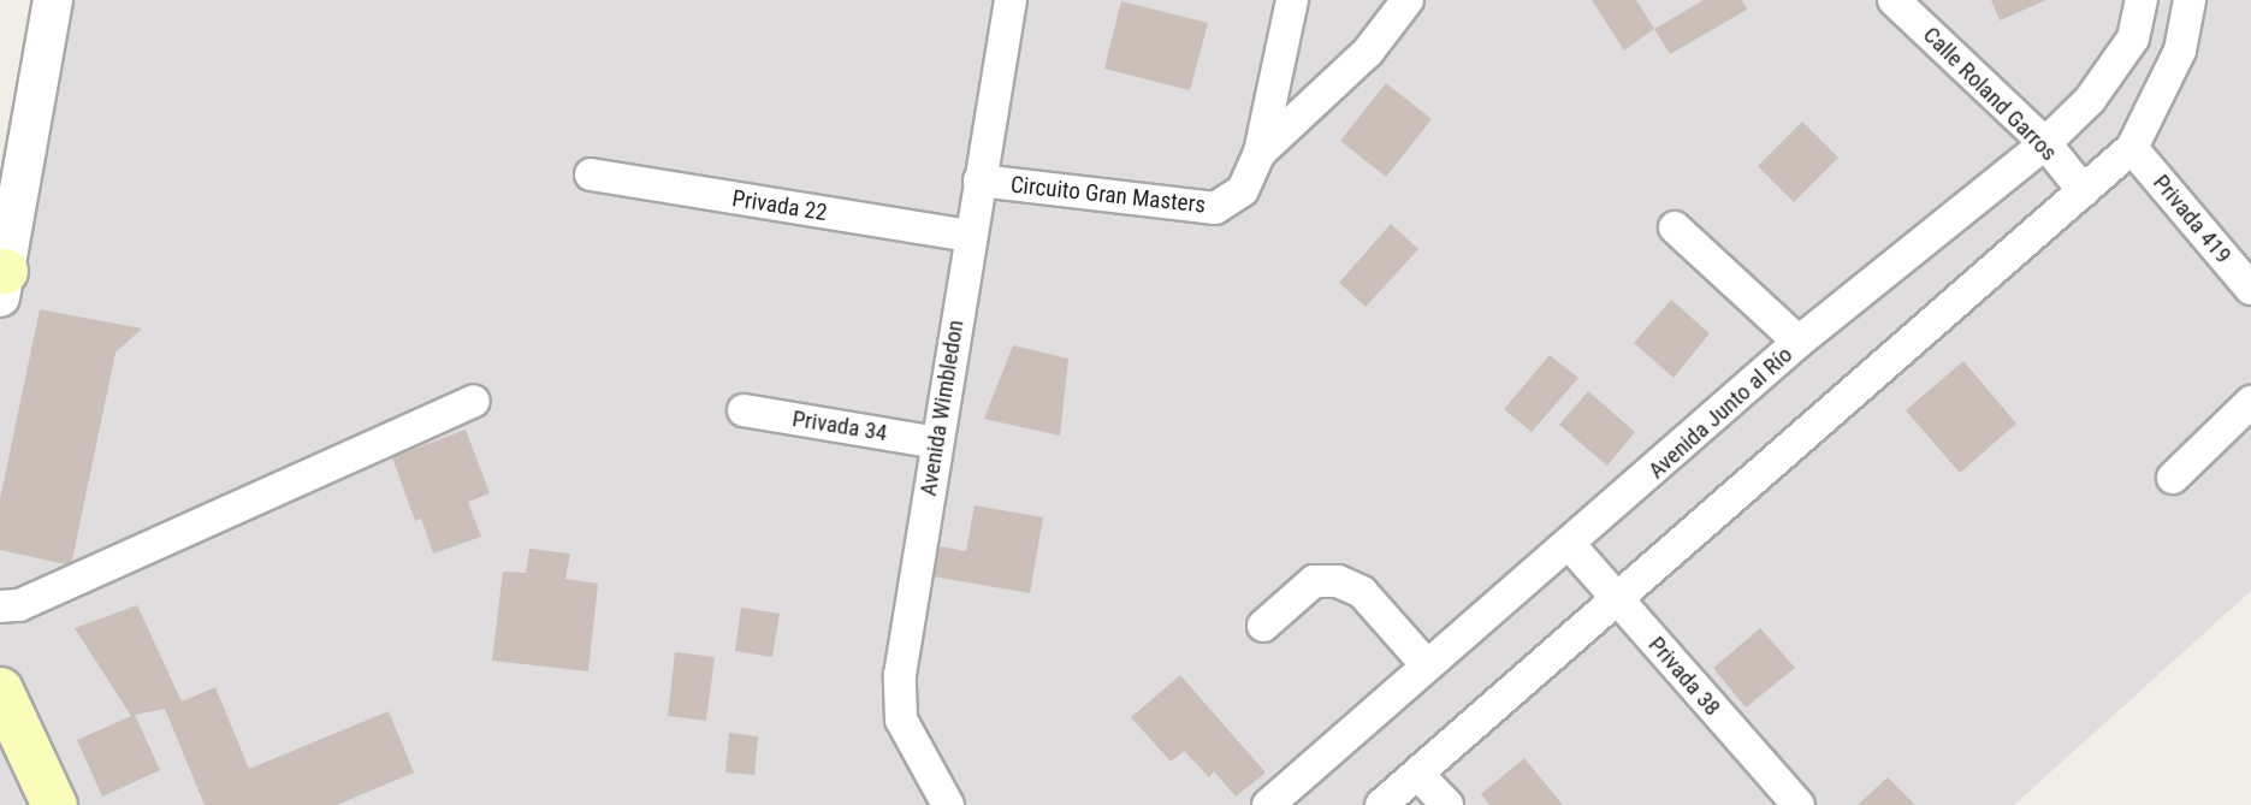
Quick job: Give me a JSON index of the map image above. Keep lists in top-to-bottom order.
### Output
{
  "streets": {
    "street": [
      "Calle Roland Garros",
      "Circuito Gran Masters",
      "Privada 22",
      "Privada 419",
      "Avenida Wimbledon",
      "Avenida Junto al Río",
      "Privada 34",
      "Privada 38"
    ]
  },
  "crossings": [
    ["Calle Roland Garros", "Avenida Junto al Río"],
    ["Circuito Gran Masters", "Avenida Wimbledon"],
    ["Privada 22", "Avenida Wimbledon"],
    ["Avenida Wimbledon", "Privada 34"],
    ["Avenida Junto al Río", "Privada 38"]
  ]
}
